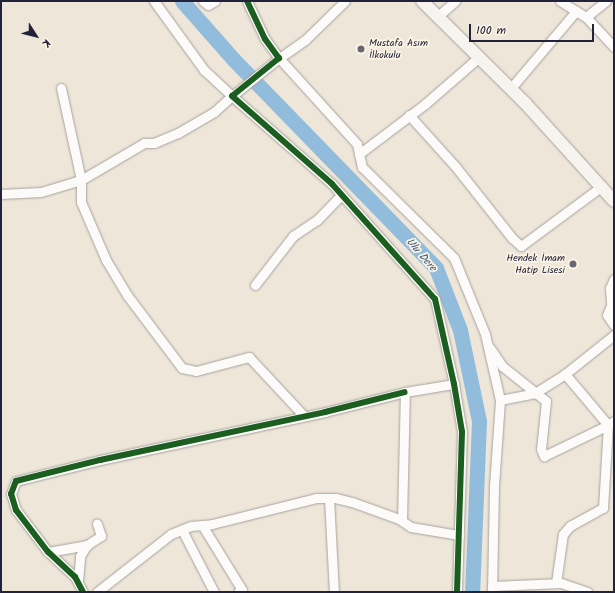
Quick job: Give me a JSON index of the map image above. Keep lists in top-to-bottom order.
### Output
{
  "water": ["Ulu Dere"],
  "places": ["Mustafa Asım İlkokulu", "Hendek İmam Hatip Lisesi"],
  "scale_bar": "100 m",
  "north": "bottom right"
}
